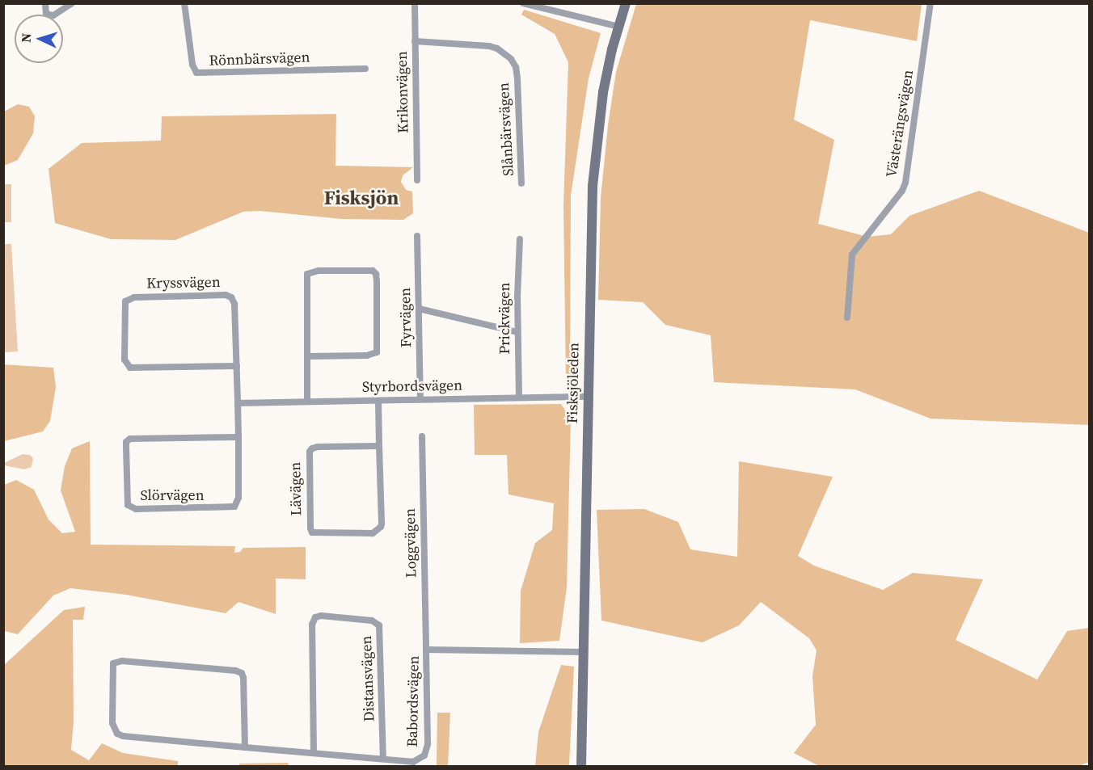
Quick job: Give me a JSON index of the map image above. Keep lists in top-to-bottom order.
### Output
{
  "streets": {
    "street": [
      "Rönnbärsvägen",
      "Krikonvägen",
      "Västerängsvägen",
      "Slånbärsvägen",
      "Kryssvägen",
      "Fyrvägen",
      "Prickvägen",
      "Fisksjöleden",
      "Styrbordsvägen",
      "Lävägen",
      "Slörvägen",
      "Loggvägen",
      "Distansvägen",
      "Babordsvägen"
    ]
  },
  "crossings": [
    ["Krikonvägen", "Slånbärsvägen"],
    ["Kryssvägen", "Styrbordsvägen"],
    ["Kryssvägen", "Slörvägen"],
    ["Fyrvägen", "Styrbordsvägen"],
    ["Prickvägen", "Styrbordsvägen"],
    ["Fisksjöleden", "Styrbordsvägen"],
    ["Fisksjöleden", "Babordsvägen"],
    ["Styrbordsvägen", "Lävägen"],
    ["Styrbordsvägen", "Slörvägen"],
    ["Loggvägen", "Babordsvägen"],
    ["Distansvägen", "Babordsvägen"]
  ],
  "districts": ["Fisksjön"],
  "north": "left"
}
